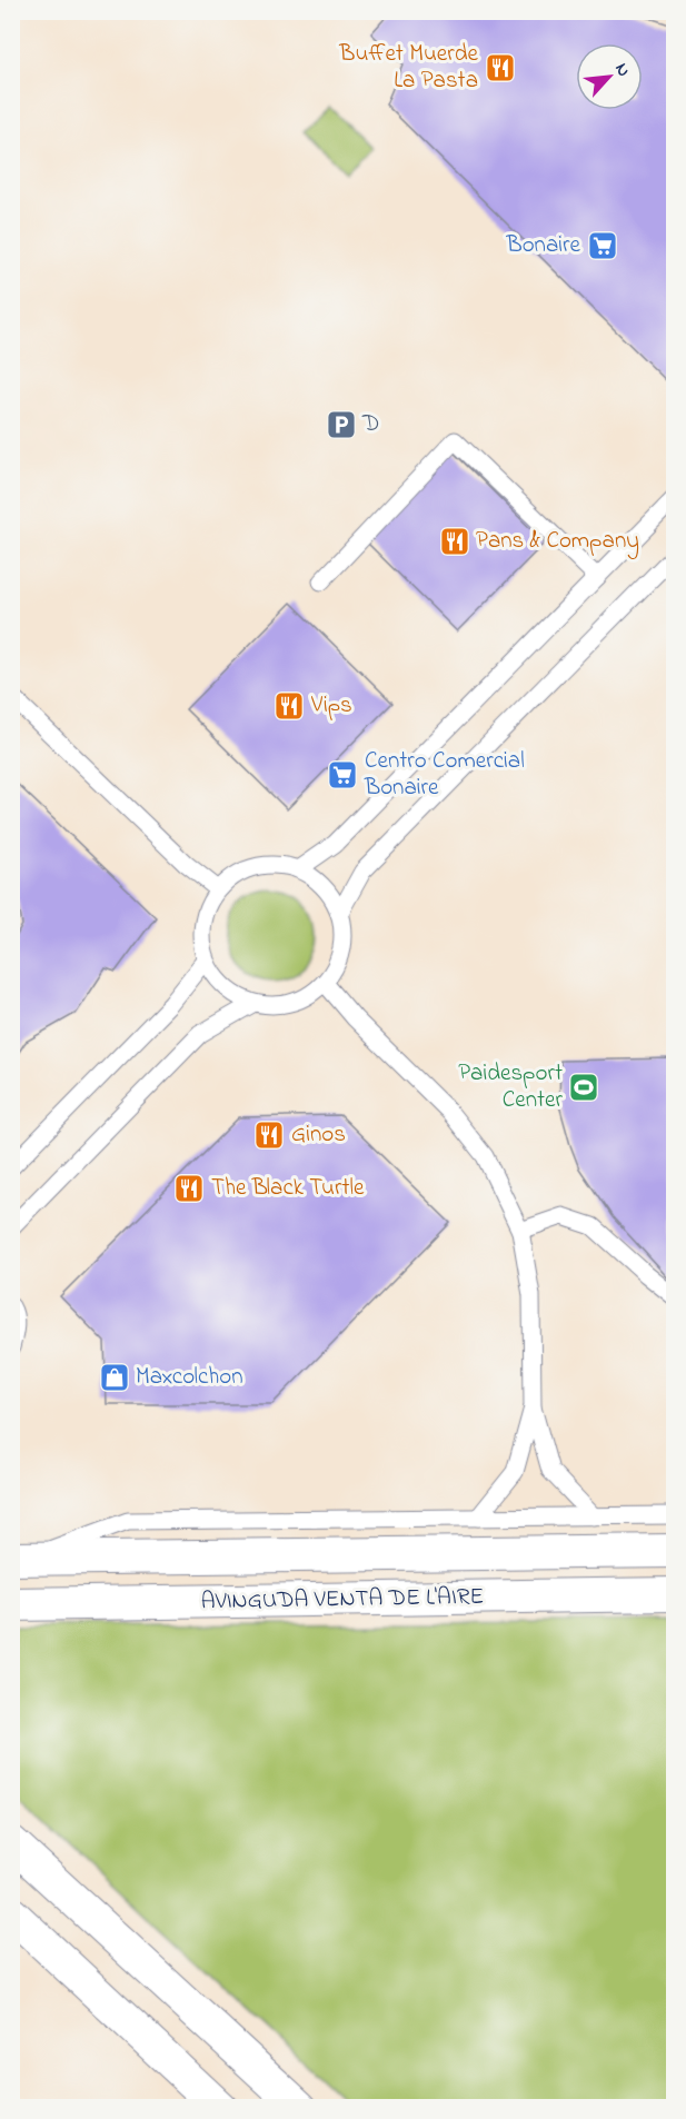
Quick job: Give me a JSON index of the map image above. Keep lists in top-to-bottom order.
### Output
{
  "streets": {
    "street": ["AVINGUDA VENTA DE L'AIRE"]
  },
  "places": {
    "restaurant": [
      "Buffet Muerde La Pasta",
      "Pans & Company",
      "Vips",
      "Ginos",
      "The Black Turtle"
    ],
    "supermarket": ["Bonaire", "Centro Comercial Bonaire"],
    "parking": ["D"],
    "sports": ["Paidesport Center"],
    "shop": ["Maxcolchon"]
  },
  "north": "top right"
}
